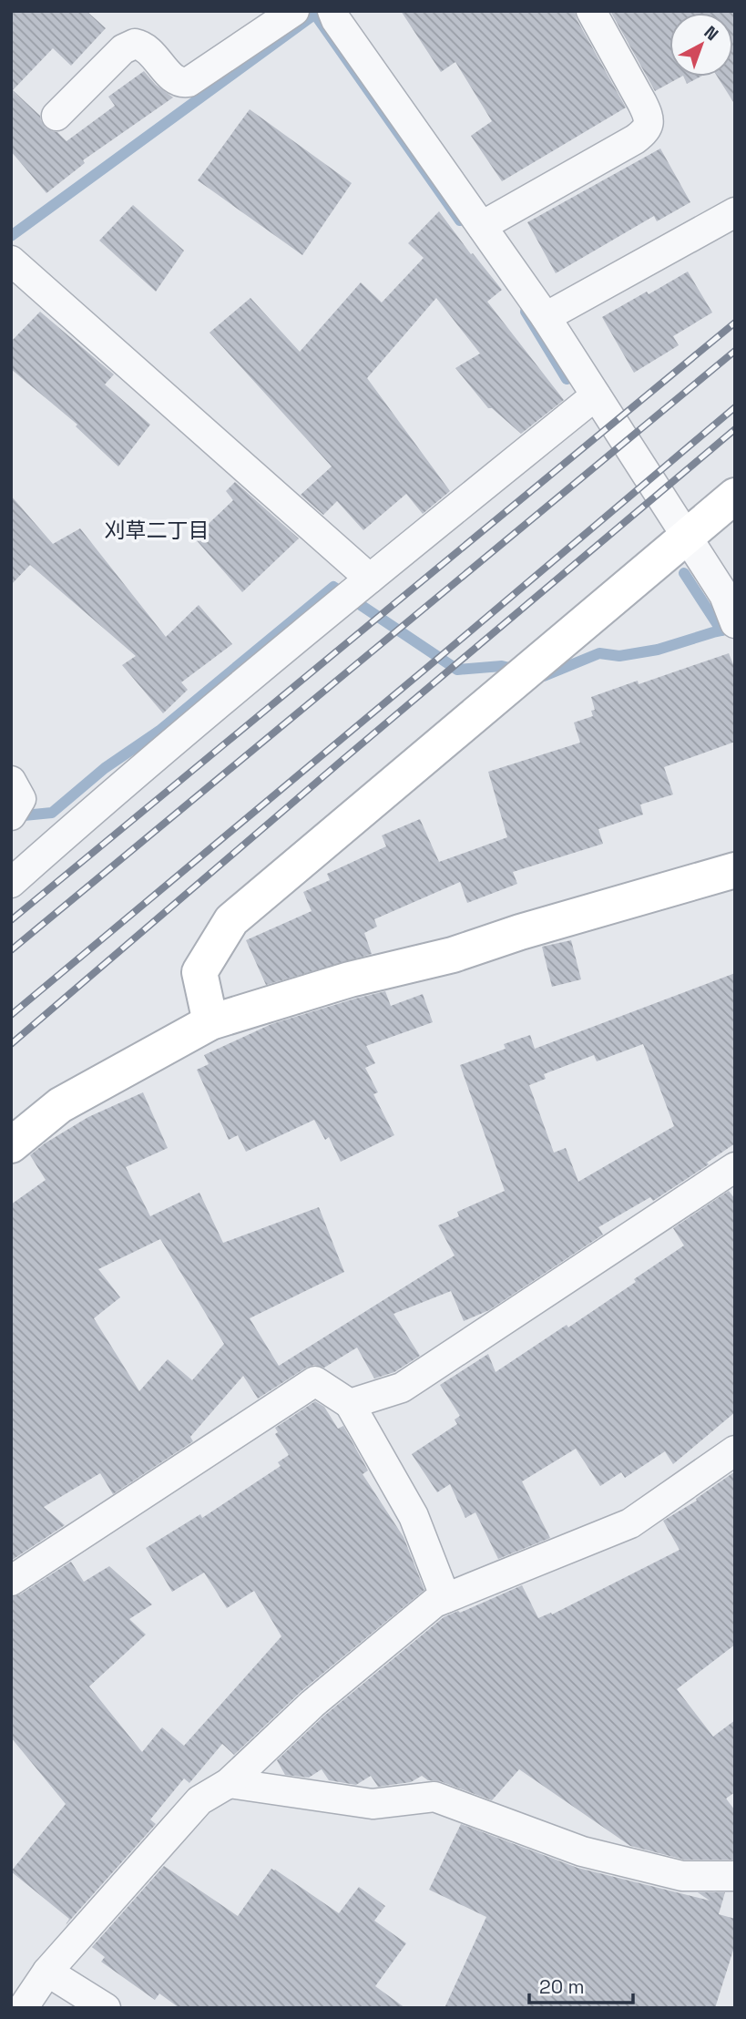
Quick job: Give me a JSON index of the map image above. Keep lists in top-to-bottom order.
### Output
{
  "districts": ["刈草二丁目"],
  "scale_bar": "20 m",
  "north": "top right"
}
